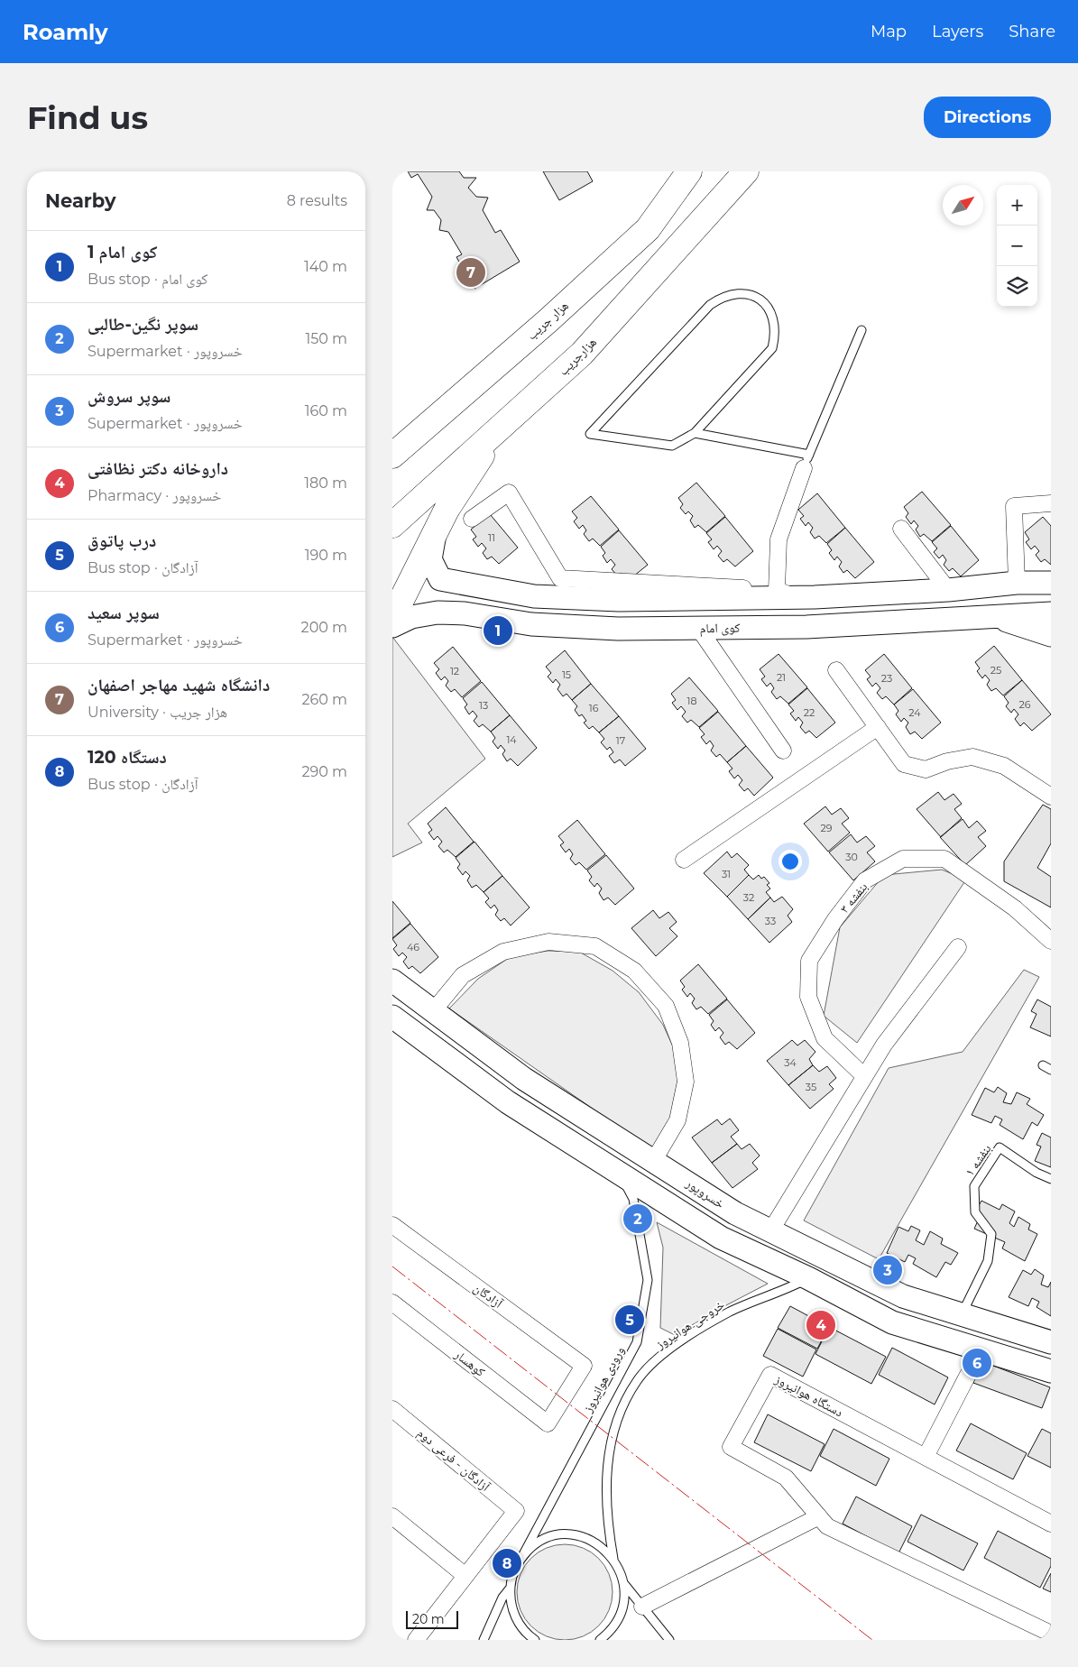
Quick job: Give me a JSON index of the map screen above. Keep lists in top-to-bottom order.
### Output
{
  "streets": {
    "main road": ["هزار جریب", "هزارجریب"],
    "street": [
      "کوی امام",
      "بنفشه ۳",
      "خسروپور",
      "آزادگان",
      "کوهسار",
      "دستگاه هوانیروز",
      "آزادگان - فرعی دوم"
    ],
    "lane": ["بنفشه ۱", "خروجی هوانیروز", "ورودی هوانیروز"]
  },
  "crossings": [
    ["بنفشه ۱", "خسروپور"],
    ["آزادگان", "کوهسار"]
  ],
  "house_numbers": [
    "11",
    "25",
    "12",
    "15",
    "21",
    "23",
    "18",
    "26",
    "13",
    "16",
    "22",
    "24",
    "14",
    "17",
    "29",
    "30",
    "31",
    "32",
    "33",
    "46",
    "34",
    "35"
  ],
  "scale_bar": "20 m",
  "north": "top right",
  "page": {
    "header": "Roamly",
    "nav": ["Map", "Layers", "Share"],
    "buttons": "Directions",
    "title": "Find us",
    "heading": ["Nearby", "8 results"],
    "map_buttons": ["+", "−"],
    "list": [
      {
        "mark": "1",
        "name": "کوی امام 1",
        "note": "Bus stop · کوی امام",
        "value": "140 m"
      },
      {
        "mark": "2",
        "name": "سوپر نگین-طالبی",
        "note": "Supermarket · خسروپور",
        "value": "150 m"
      },
      {
        "mark": "3",
        "name": "سوپر سروش",
        "note": "Supermarket · خسروپور",
        "value": "160 m"
      },
      {
        "mark": "4",
        "name": "داروخانه دکتر نظافتی",
        "note": "Pharmacy · خسروپور",
        "value": "180 m"
      },
      {
        "mark": "5",
        "name": "درب پاتوق",
        "note": "Bus stop · آزادگان",
        "value": "190 m"
      },
      {
        "mark": "6",
        "name": "سوپر سعید",
        "note": "Supermarket · خسروپور",
        "value": "200 m"
      },
      {
        "mark": "7",
        "name": "دانشگاه شهید مهاجر اصفهان",
        "note": "University · هزار جریب",
        "value": "260 m"
      },
      {
        "mark": "8",
        "name": "120 دستگاه",
        "note": "Bus stop · آزادگان",
        "value": "290 m"
      }
    ],
    "pins": [
      "7",
      "1",
      "2",
      "3",
      "5",
      "4",
      "6",
      "8"
    ],
    "scale": "20 m"
  }
}
